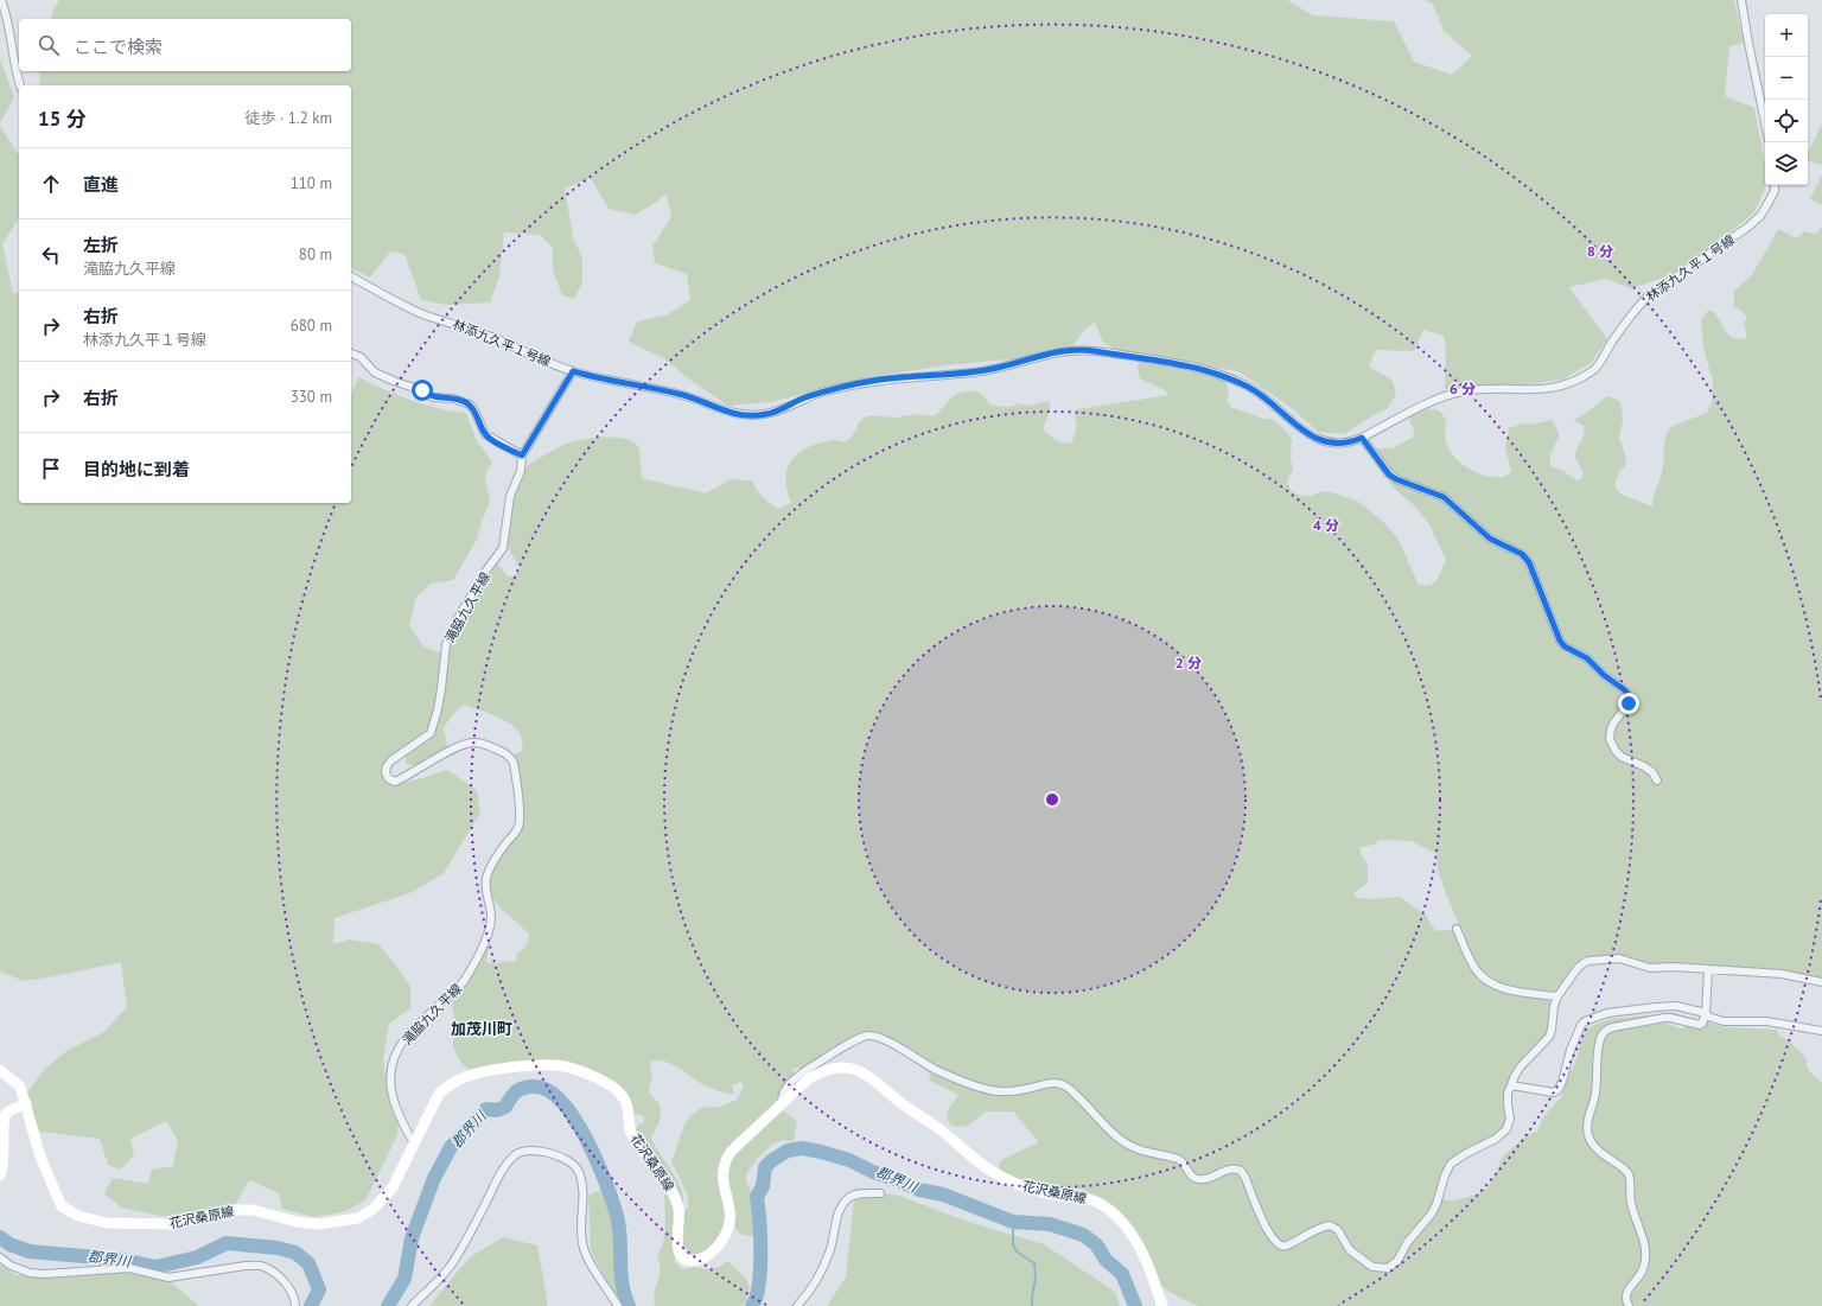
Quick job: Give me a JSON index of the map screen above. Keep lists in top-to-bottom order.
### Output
{
  "streets": {
    "main road": ["花沢桑原線"],
    "street": ["林添九久平１号線", "滝脇九久平線"]
  },
  "crossings": [
    ["林添九久平１号線", "滝脇九久平線"],
    ["滝脇九久平線", "花沢桑原線"]
  ],
  "districts": ["加茂川町"],
  "water": ["郡界川"],
  "page": {
    "map_buttons": ["+", "−"],
    "search": "ここで検索",
    "heading": ["15 分", "徒歩 · 1.2 km"],
    "list": [
      ["直進", "110 m"],
      ["左折", "滝脇九久平線", "80 m"],
      ["右折", "林添九久平１号線", "680 m"],
      ["右折", "330 m"],
      "目的地に到着"
    ]
  },
  "rings": [
    "8 分",
    "6 分",
    "4 分",
    "2 分"
  ]
}
